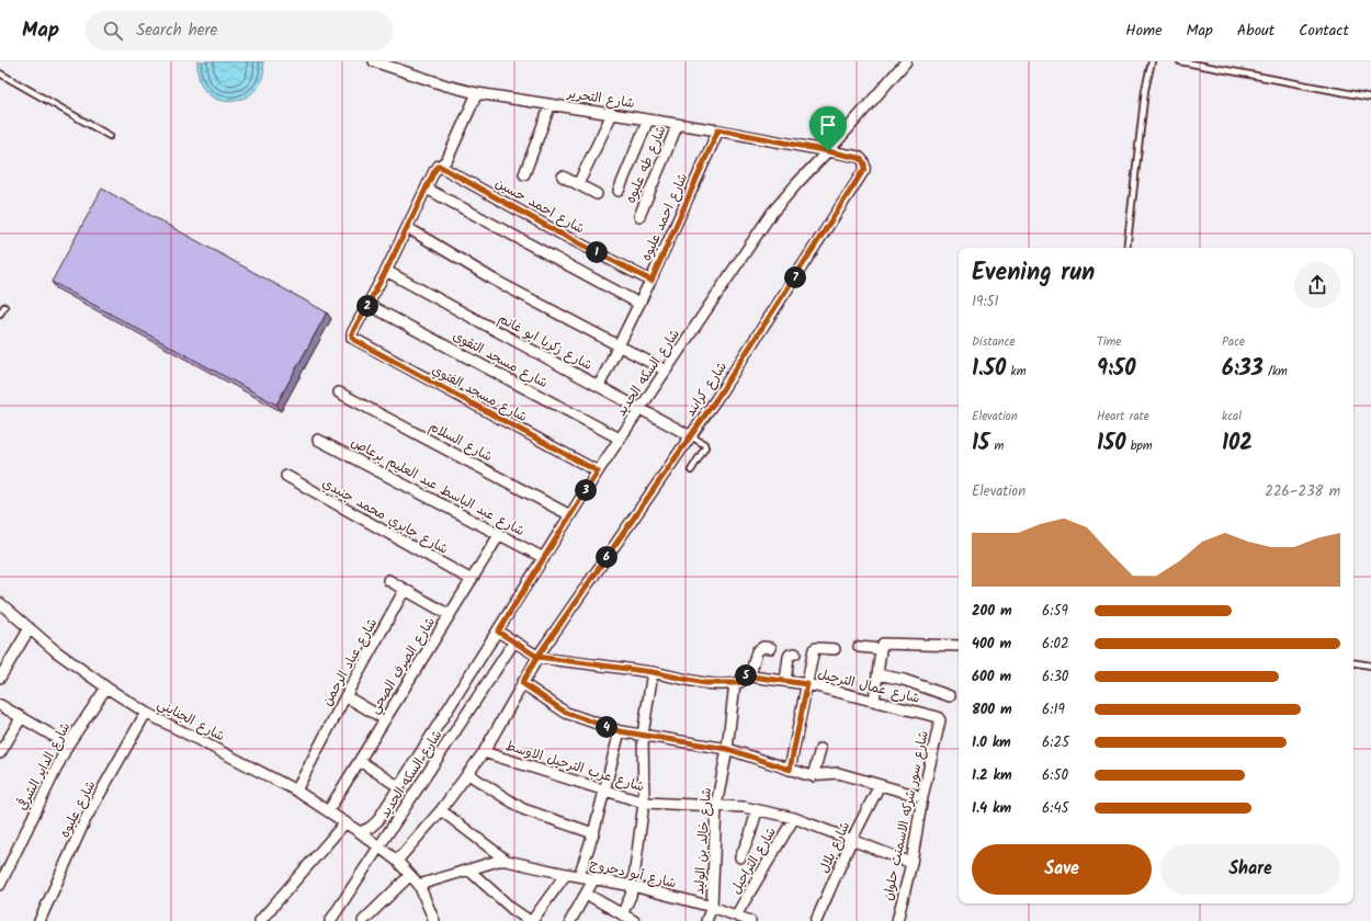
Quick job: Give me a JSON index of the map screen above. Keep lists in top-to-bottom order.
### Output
{
  "streets": {
    "street": [
      "شارع التحرير",
      "شارع طه عليوه",
      "شارع احمد حسين",
      "شارع احمد عليوه",
      "شارع زكريا ابو غانم",
      "شارع مسجد التقوى",
      "شارع السكه الحديد",
      "شارع كرابند",
      "شارع مسجد الفتوي",
      "شارع السلام",
      "شارع عبد الباسط عبد العليم برعاص",
      "شارع جابري محمد جنيدي",
      "شارع عباد الرحمن",
      "شارع الصرف الصحي",
      "شارع عمال الترحيل",
      "شارع الجنايني",
      "شارع الداير الشرقي",
      "شارع عرب الترحيل الاوسط",
      "شارع عليوه",
      "شارع سور شركه الاسمنت حلوان",
      "شارع خالد بن الوليد",
      "شارع بلال",
      "شارع التراحيل",
      "شارع أبو دحروج"
    ]
  },
  "crossings": [
    ["شارع التحرير", "شارع طه عليوه"],
    ["شارع التحرير", "شارع احمد عليوه"],
    ["شارع التحرير", "شارع السكه الحديد"],
    ["شارع التحرير", "شارع كرابند"],
    ["شارع احمد حسين", "شارع احمد عليوه"],
    ["شارع احمد عليوه", "شارع زكريا ابو غانم"],
    ["شارع زكريا ابو غانم", "شارع السكه الحديد"],
    ["شارع زكريا ابو غانم", "شارع كرابند"],
    ["شارع مسجد التقوى", "شارع السكه الحديد"],
    ["شارع مسجد التقوى", "شارع مسجد الفتوي"],
    ["شارع السكه الحديد", "شارع كرابند"],
    ["شارع السكه الحديد", "شارع مسجد الفتوي"],
    ["شارع السكه الحديد", "شارع السلام"],
    ["شارع السكه الحديد", "شارع عبد الباسط عبد العليم برعاص"],
    ["شارع السكه الحديد", "شارع الجنايني"],
    ["شارع عبد الباسط عبد العليم برعاص", "شارع الصرف الصحي"],
    ["شارع جابري محمد جنيدي", "شارع الصرف الصحي"],
    ["شارع عباد الرحمن", "شارع الجنايني"],
    ["شارع الصرف الصحي", "شارع الجنايني"],
    ["شارع عمال الترحيل", "شارع سور شركه الاسمنت حلوان"],
    ["شارع الجنايني", "شارع الداير الشرقي"],
    ["شارع الجنايني", "شارع عليوه"],
    ["شارع الجنايني", "شارع أبو دحروج"],
    ["شارع عرب الترحيل الاوسط", "شارع سور شركه الاسمنت حلوان"],
    ["شارع عرب الترحيل الاوسط", "شارع خالد بن الوليد"],
    ["شارع عرب الترحيل الاوسط", "شارع بلال"],
    ["شارع عرب الترحيل الاوسط", "شارع التراحيل"],
    ["شارع خالد بن الوليد", "شارع أبو دحروج"],
    ["شارع التراحيل", "شارع أبو دحروج"]
  ],
  "page": {
    "header": "Map",
    "search": "Search here",
    "nav": [
      "Home",
      "Map",
      "About",
      "Contact"
    ],
    "pins": [
      "1",
      "7",
      "2",
      "3",
      "6",
      "5",
      "4"
    ],
    "heading": ["Evening run", "19:51"],
    "stats": [
      ["Distance", "1.50 km"],
      ["Time", "9:50"],
      ["Pace", "6:33 /km"],
      ["Elevation", "15 m"],
      ["Heart rate", "150 bpm"],
      ["kcal", "102"]
    ],
    "chart": ["Elevation", "226–238 m"],
    "list": [
      {
        "name": "200 m",
        "note": "6:59"
      },
      {
        "name": "400 m",
        "note": "6:02"
      },
      {
        "name": "600 m",
        "note": "6:30"
      },
      {
        "name": "800 m",
        "note": "6:19"
      },
      {
        "name": "1.0 km",
        "note": "6:25"
      },
      {
        "name": "1.2 km",
        "note": "6:50"
      },
      {
        "name": "1.4 km",
        "note": "6:45"
      }
    ],
    "buttons": ["Save", "Share"]
  }
}
